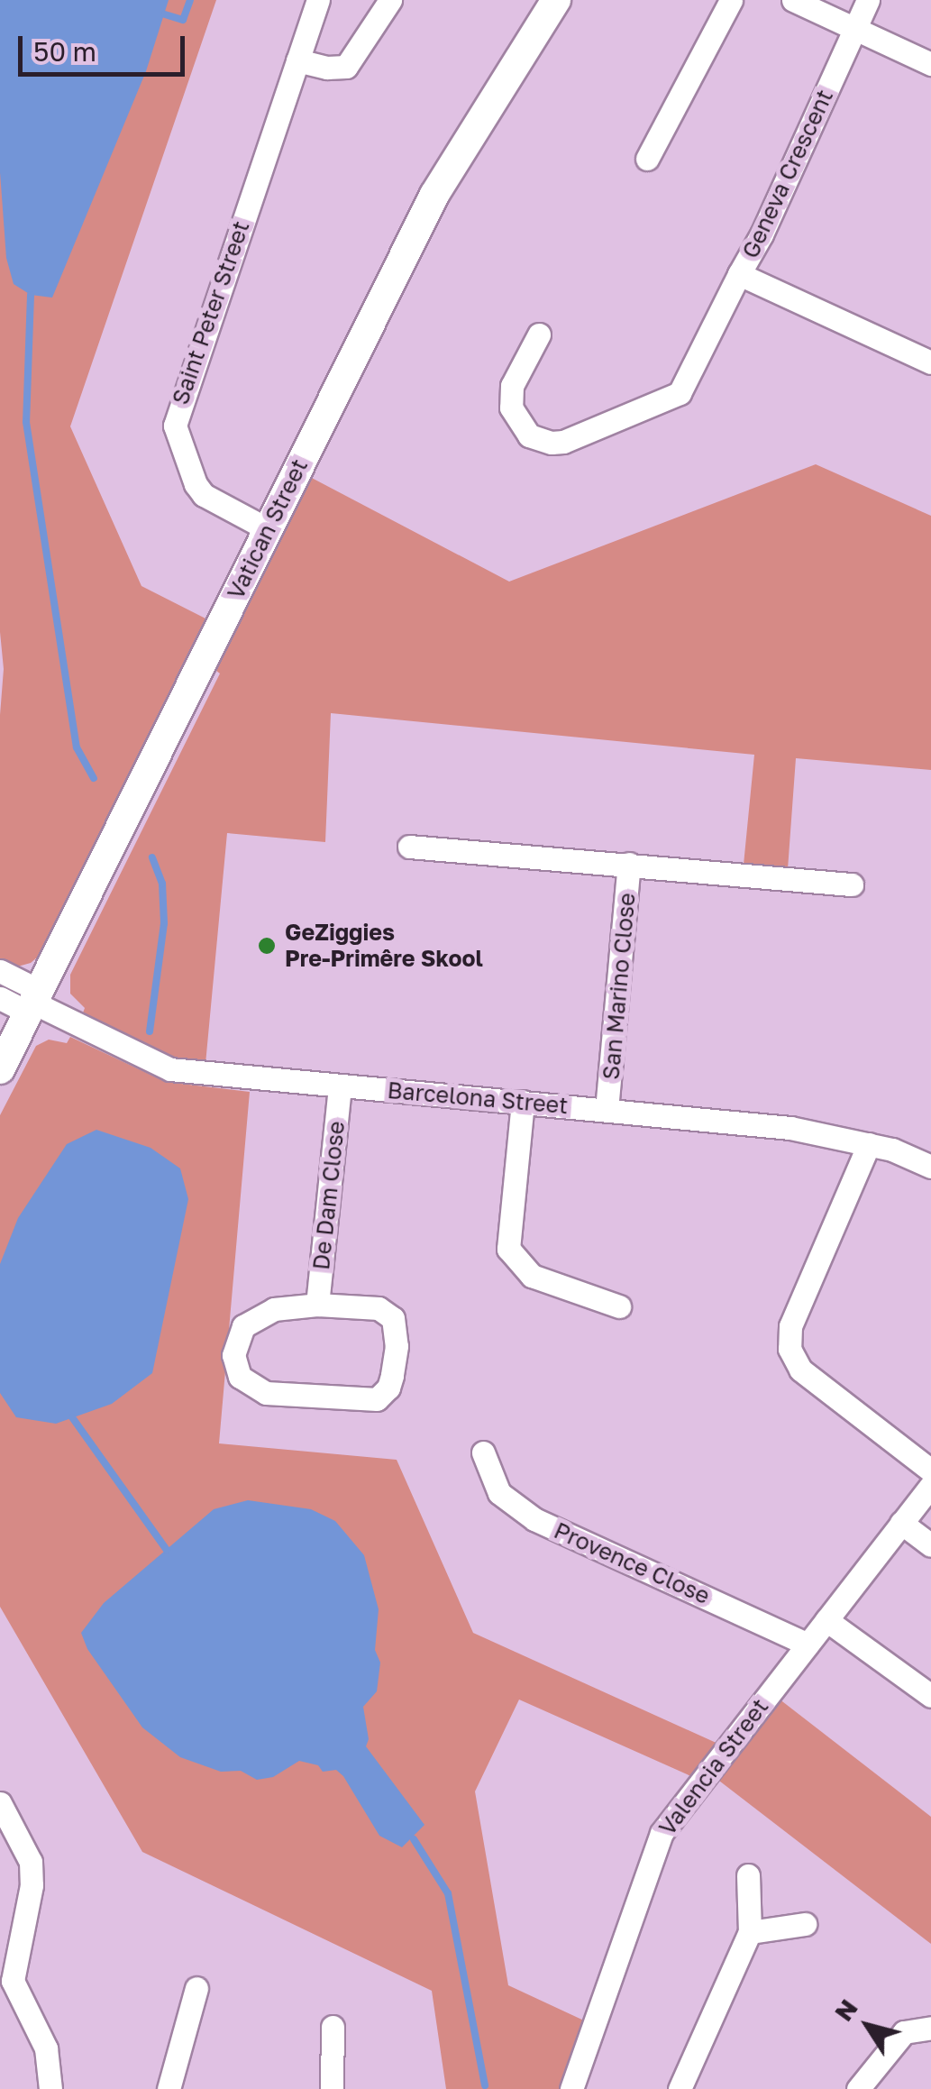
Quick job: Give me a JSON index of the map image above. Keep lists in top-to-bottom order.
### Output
{
  "streets": {
    "street": [
      "Geneva Crescent",
      "Saint Peter Street",
      "Vatican Street",
      "San Marino Close",
      "Barcelona Street",
      "De Dam Close",
      "Provence Close",
      "Valencia Street"
    ]
  },
  "crossings": [
    ["Saint Peter Street", "Vatican Street"],
    ["Vatican Street", "Barcelona Street"],
    ["San Marino Close", "Barcelona Street"],
    ["Barcelona Street", "De Dam Close"],
    ["Provence Close", "Valencia Street"]
  ],
  "places": ["GeZiggies Pre-Primêre Skool"],
  "scale_bar": "50 m",
  "north": "top left"
}
